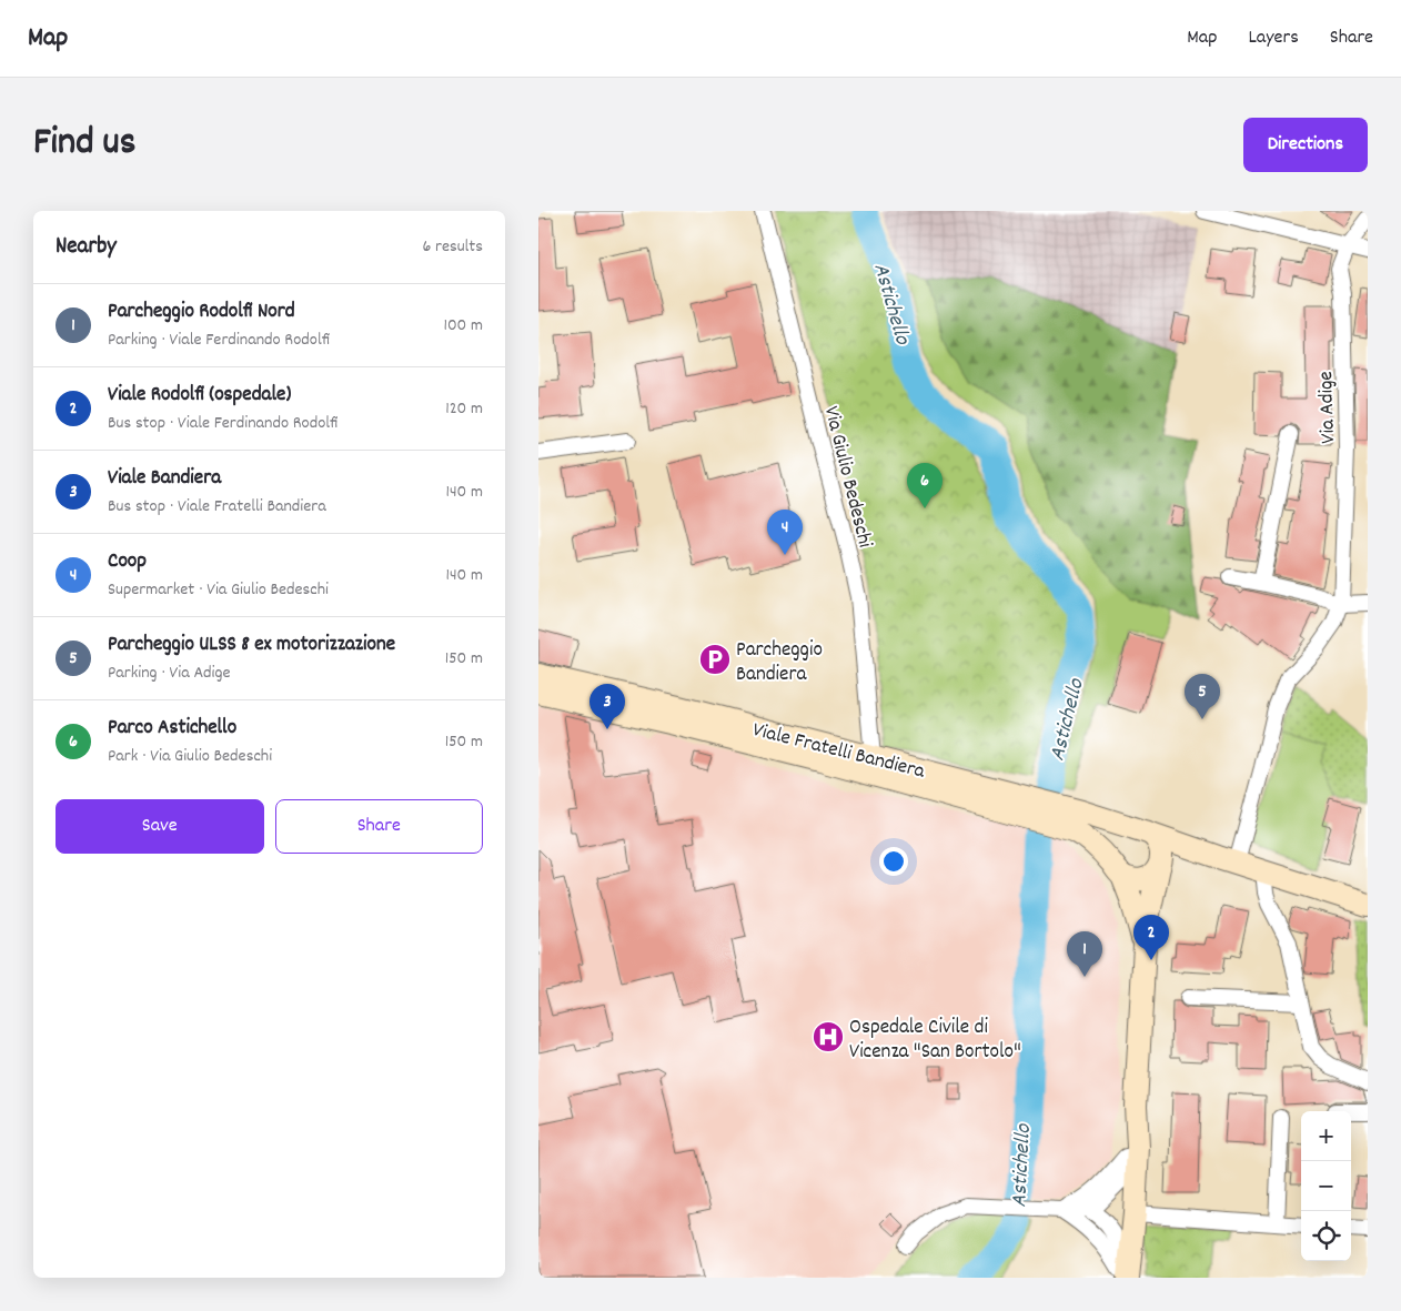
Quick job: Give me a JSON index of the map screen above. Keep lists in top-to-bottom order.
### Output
{
  "streets": {
    "main road": ["Viale Fratelli Bandiera"],
    "street": ["Via Adige", "Via Giulio Bedeschi"]
  },
  "crossings": [
    ["Via Adige", "Viale Fratelli Bandiera"],
    ["Via Giulio Bedeschi", "Viale Fratelli Bandiera"]
  ],
  "water": ["Astichello"],
  "places": {
    "parking": ["Parcheggio Bandiera"],
    "hospital": ["Ospedale Civile di Vicenza \"San Bortolo\""]
  },
  "page": {
    "header": "Map",
    "nav": ["Map", "Layers", "Share"],
    "title": "Find us",
    "buttons": [
      "Directions",
      ["Save", "Share"]
    ],
    "heading": ["Nearby", "6 results"],
    "list": [
      {
        "mark": "1",
        "name": "Parcheggio Rodolfi Nord",
        "note": "Parking · Viale Ferdinando Rodolfi",
        "value": "100 m"
      },
      {
        "mark": "2",
        "name": "Viale Rodolfi (ospedale)",
        "note": "Bus stop · Viale Ferdinando Rodolfi",
        "value": "120 m"
      },
      {
        "mark": "3",
        "name": "Viale Bandiera",
        "note": "Bus stop · Viale Fratelli Bandiera",
        "value": "140 m"
      },
      {
        "mark": "4",
        "name": "Coop",
        "note": "Supermarket · Via Giulio Bedeschi",
        "value": "140 m"
      },
      {
        "mark": "5",
        "name": "Parcheggio ULSS 8 ex motorizzazione",
        "note": "Parking · Via Adige",
        "value": "150 m"
      },
      {
        "mark": "6",
        "name": "Parco Astichello",
        "note": "Park · Via Giulio Bedeschi",
        "value": "150 m"
      }
    ],
    "pins": [
      "6",
      "4",
      "5",
      "3",
      "2",
      "1"
    ],
    "map_buttons": ["+", "−"]
  }
}
